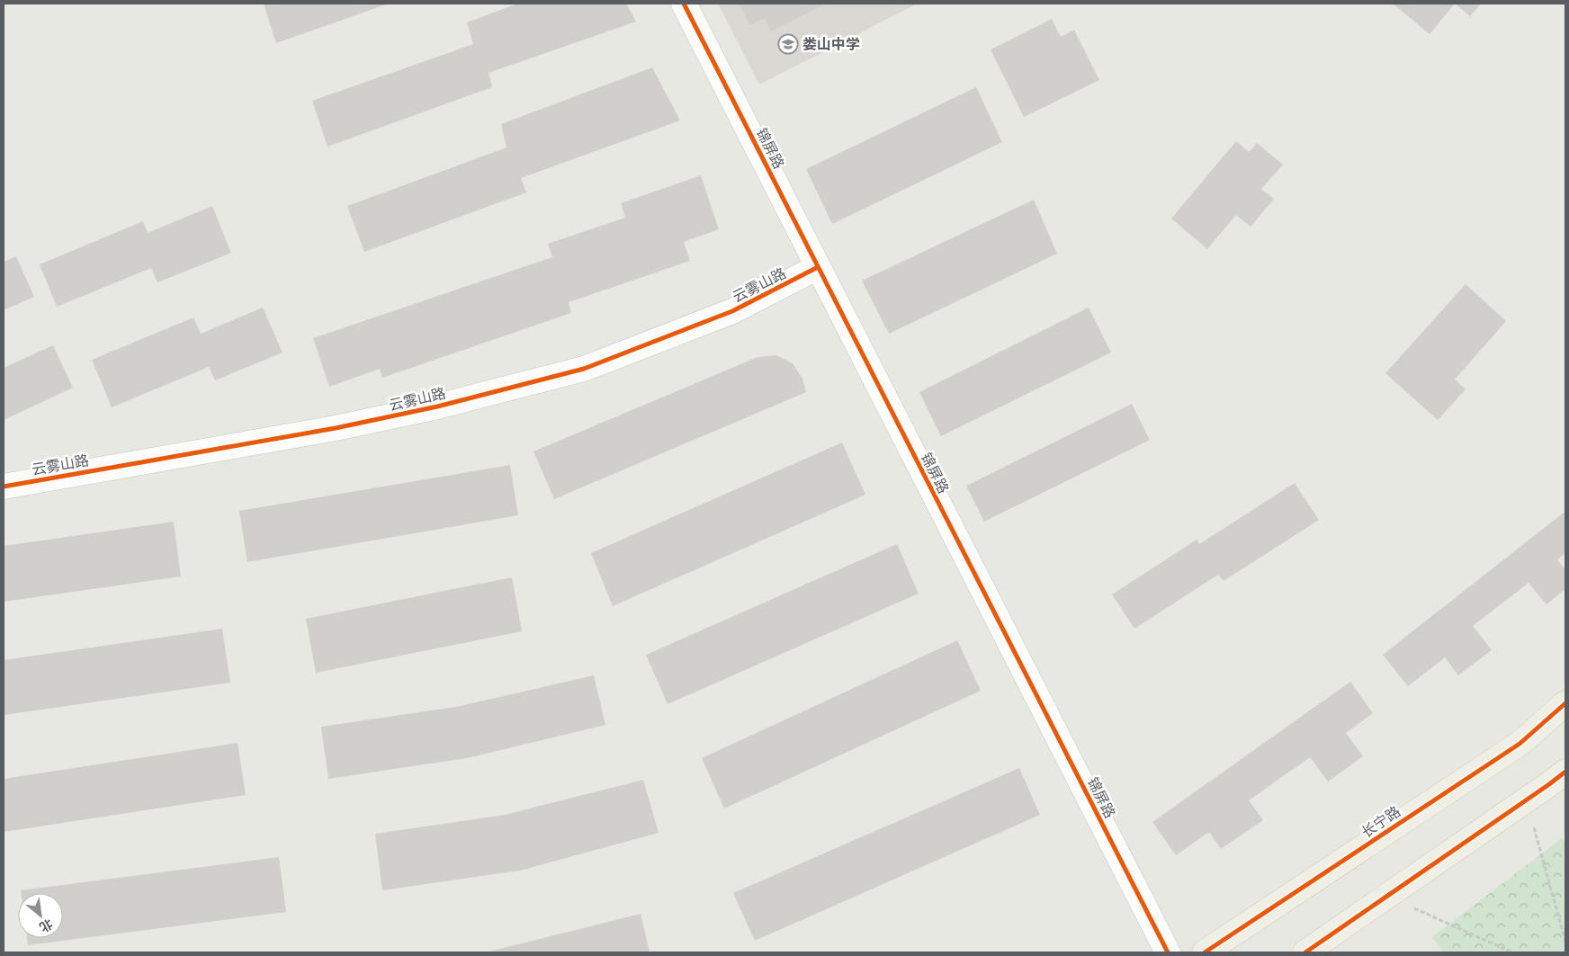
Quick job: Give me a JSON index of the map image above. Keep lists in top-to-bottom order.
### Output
{
  "streets": {
    "main road": ["长宁路"],
    "street": ["锦屏路", "云雾山路"]
  },
  "crossings": [
    ["锦屏路", "云雾山路"]
  ],
  "places": {
    "school or university": ["娄山中学"]
  },
  "north": "bottom right"
}
